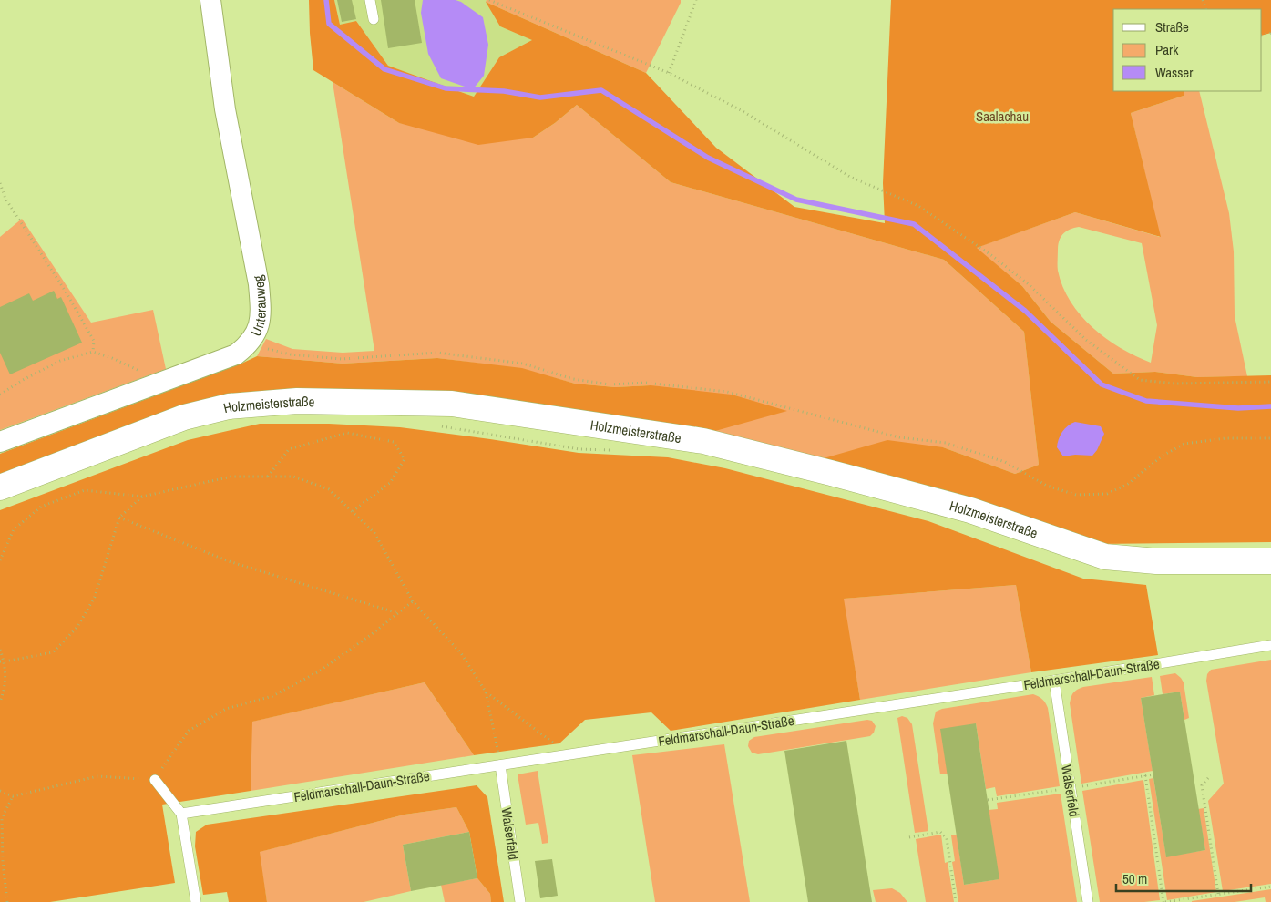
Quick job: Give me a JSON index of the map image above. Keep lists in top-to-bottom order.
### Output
{
  "streets": {
    "street": ["Unterauweg", "Holzmeisterstraße"],
    "lane": ["Feldmarschall-Daun-Straße", "Walserfeld"]
  },
  "crossings": [
    ["Feldmarschall-Daun-Straße", "Walserfeld"]
  ],
  "parks": ["Saalachau"],
  "legend": ["Straße", "Park", "Wasser"],
  "scale_bar": "50 m"
}
